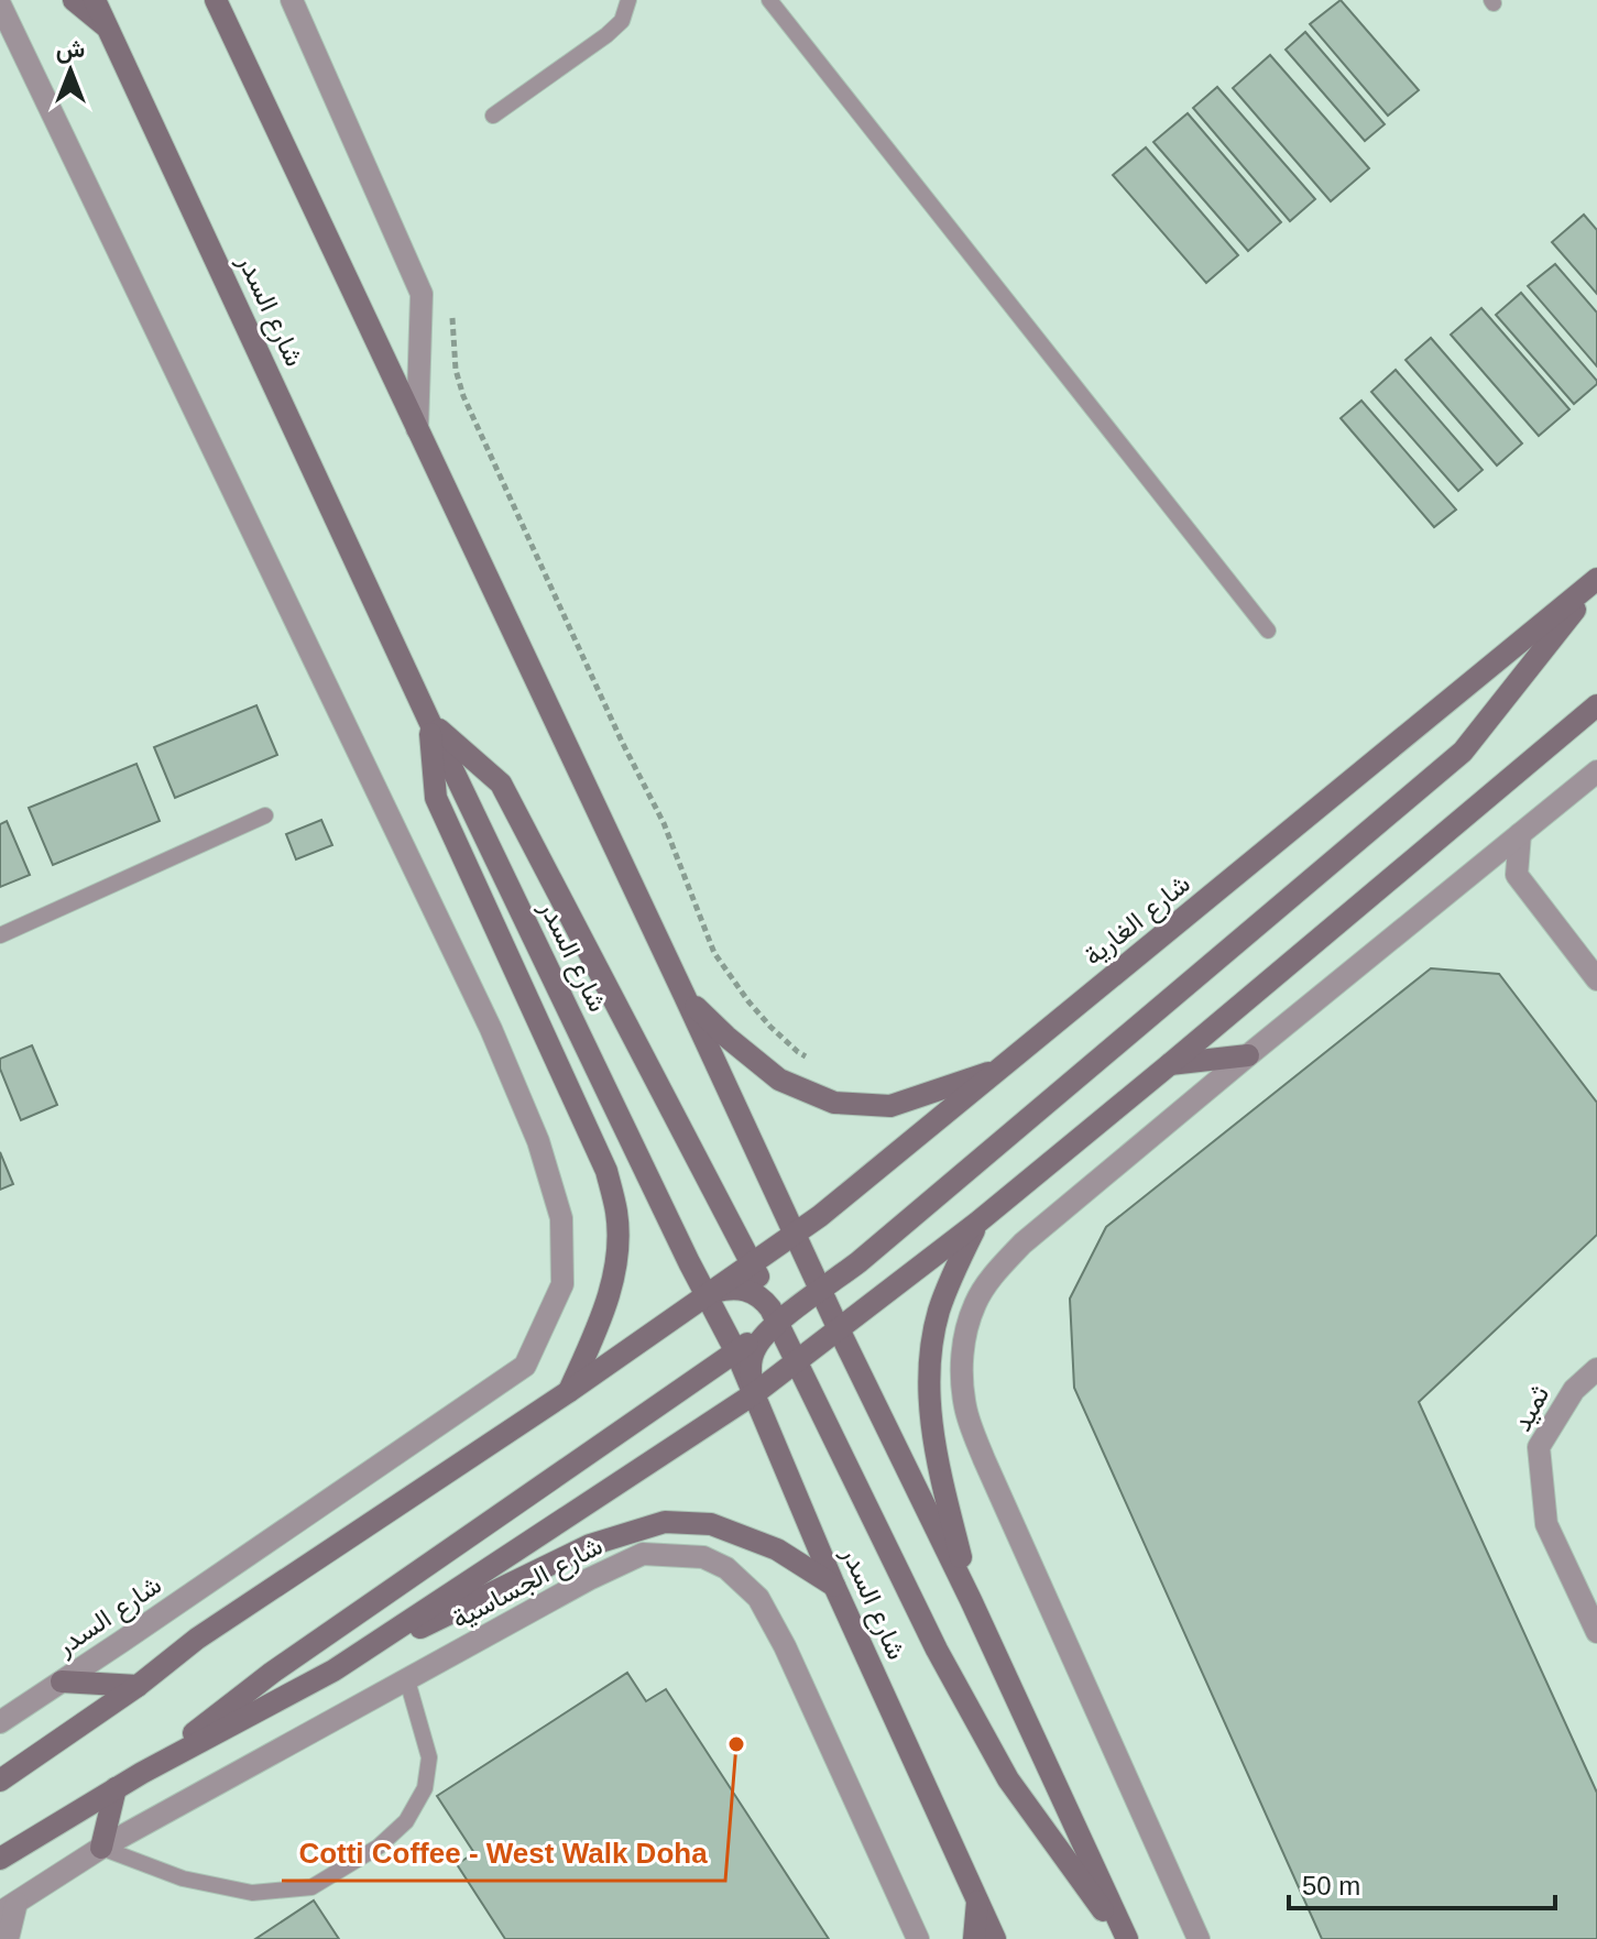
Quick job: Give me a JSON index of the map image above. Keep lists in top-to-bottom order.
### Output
{
  "streets": {
    "main road": ["شارع السدر", "شارع الغارية", "شارع الجساسية"],
    "street": ["ثميد"]
  },
  "crossings": [
    ["شارع السدر", "شارع الغارية"],
    ["شارع السدر", "شارع الجساسية"]
  ],
  "places": ["Cotti Coffee - West Walk Doha"],
  "scale_bar": "50 m",
  "north": "top"
}
